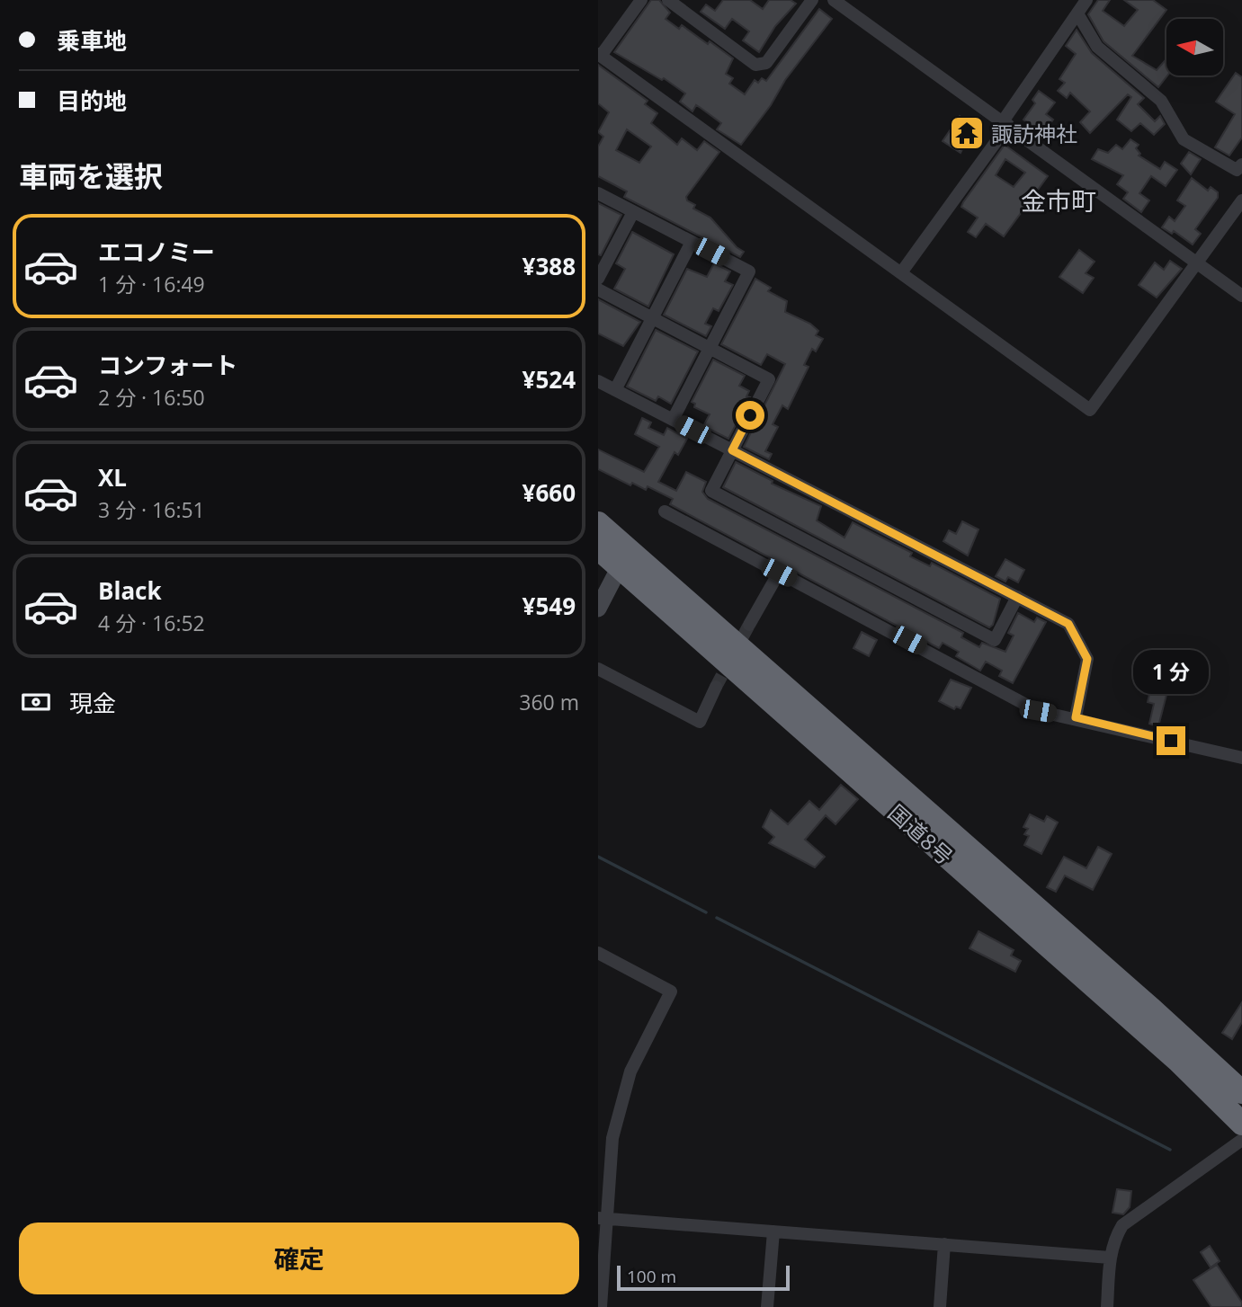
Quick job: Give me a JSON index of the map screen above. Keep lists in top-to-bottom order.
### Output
{
  "streets": {
    "highway": ["国道8号"]
  },
  "districts": ["金市町"],
  "places": {
    "temple": ["諏訪神社"]
  },
  "scale_bar": "100 m",
  "north": "left",
  "page": {
    "banner": ["乗車地", "目的地"],
    "heading": "車両を選択",
    "list": [
      {
        "name": "エコノミー",
        "note": "1 分 · 16:49",
        "value": "¥388"
      },
      {
        "name": "コンフォート",
        "note": "2 分 · 16:50",
        "value": "¥524"
      },
      {
        "name": "XL",
        "note": "3 分 · 16:51",
        "value": "¥660"
      },
      {
        "name": "Black",
        "note": "4 分 · 16:52",
        "value": "¥549"
      }
    ],
    "bubble": "1 分",
    "pay": ["現金", "360 m"],
    "buttons": "確定",
    "scale": "100 m"
  }
}
